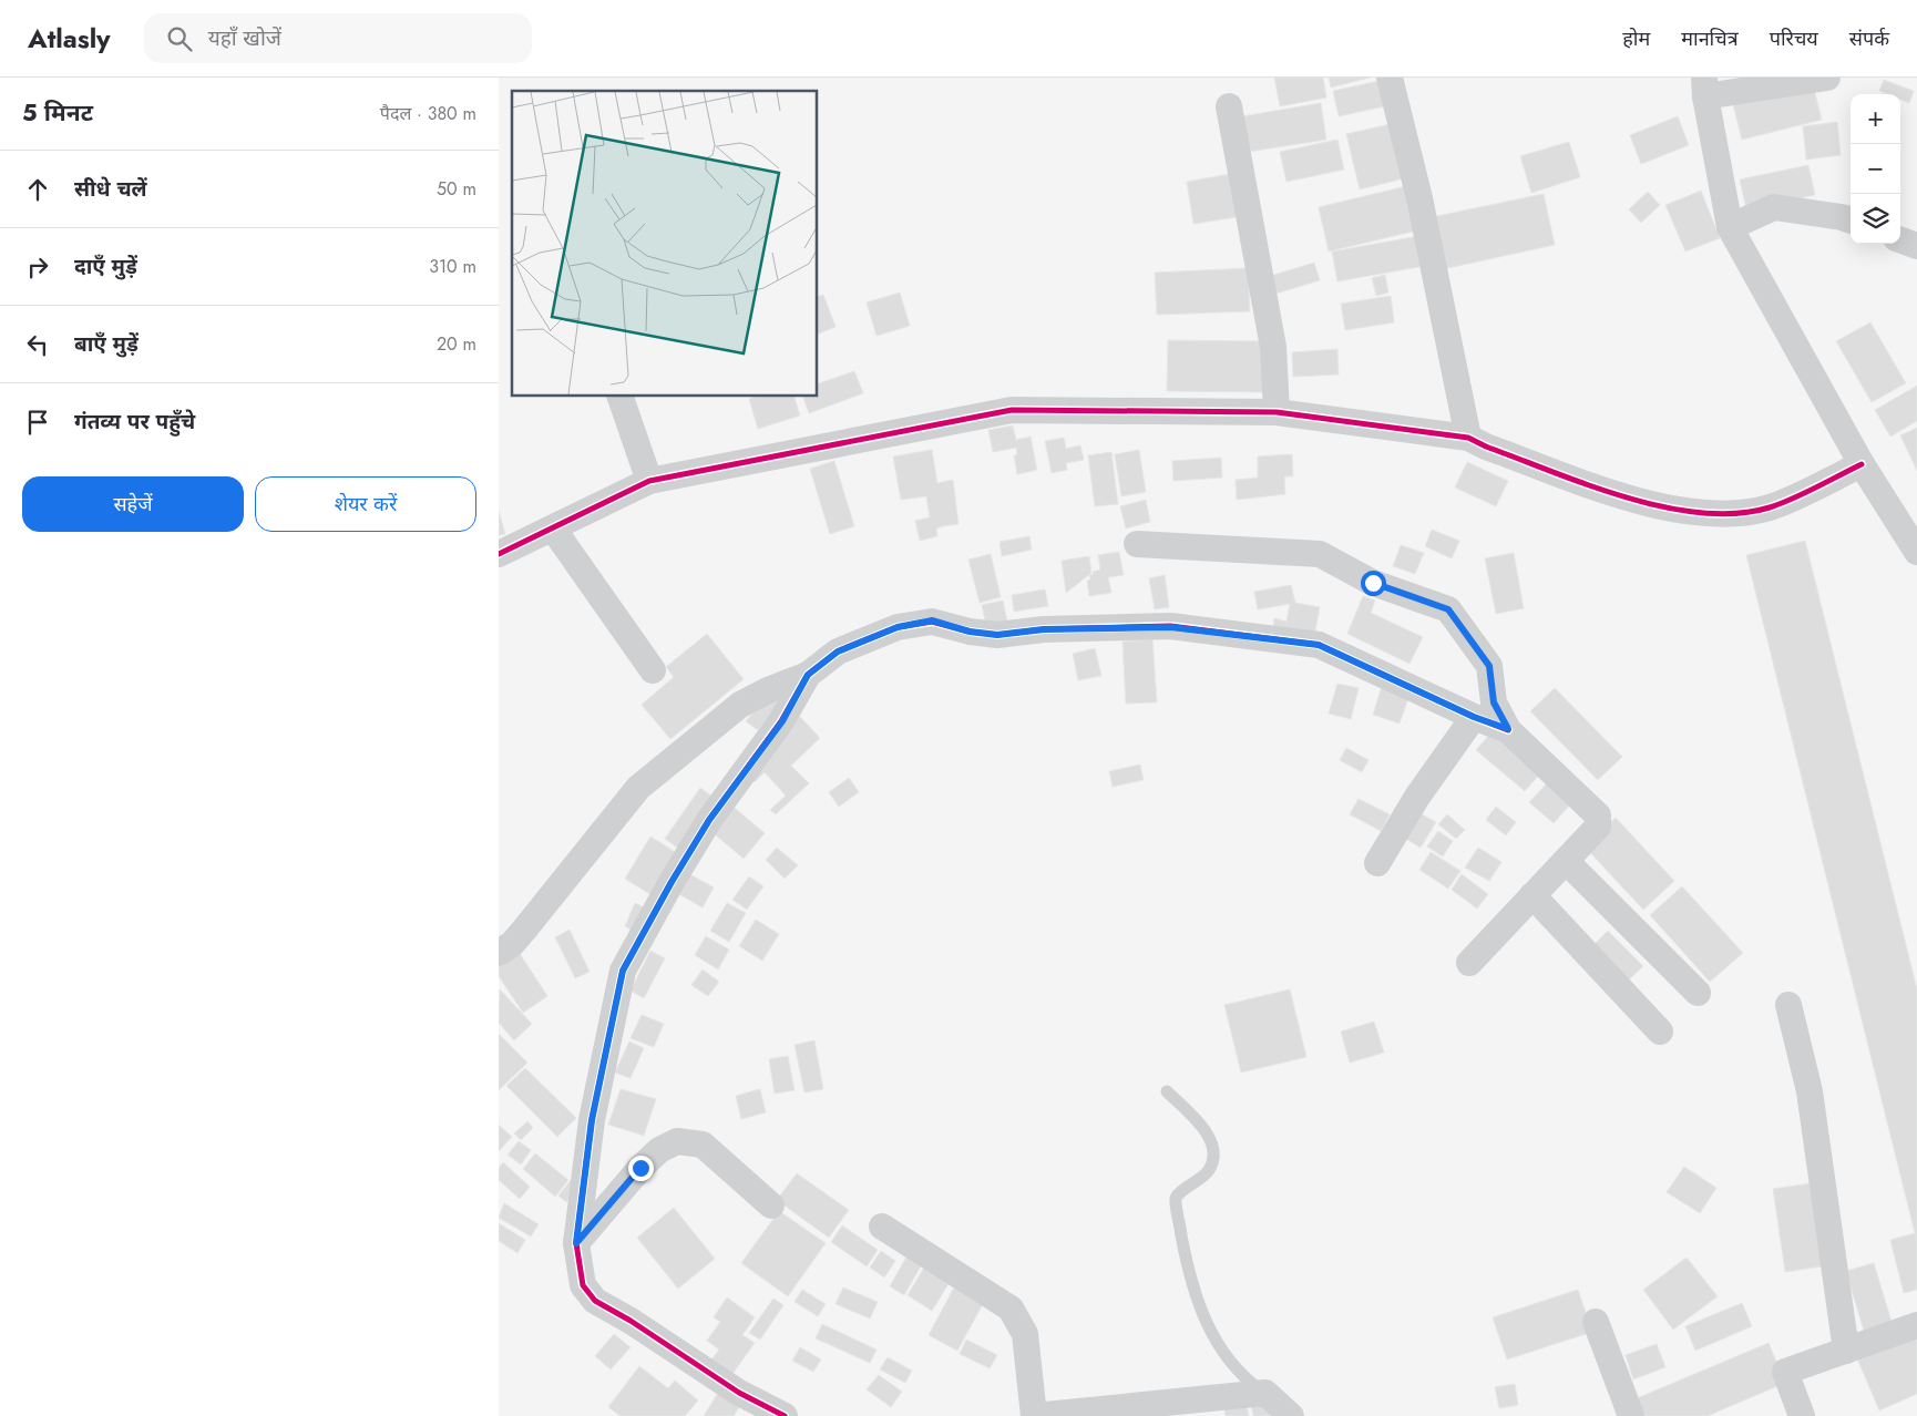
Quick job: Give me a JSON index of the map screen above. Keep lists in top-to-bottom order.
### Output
{
  "page": {
    "header": "Atlasly",
    "search": "यहाँ खोजें",
    "nav": [
      "होम",
      "मानचित्र",
      "परिचय",
      "संपर्क"
    ],
    "heading": ["5 मिनट", "पैदल · 380 m"],
    "map_buttons": ["+", "−"],
    "list": [
      ["सीधे चलें", "50 m"],
      ["दाएँ मुड़ें", "310 m"],
      ["बाएँ मुड़ें", "20 m"],
      "गंतव्य पर पहुँचे"
    ],
    "buttons": ["सहेजें", "शेयर करें"]
  }
}
